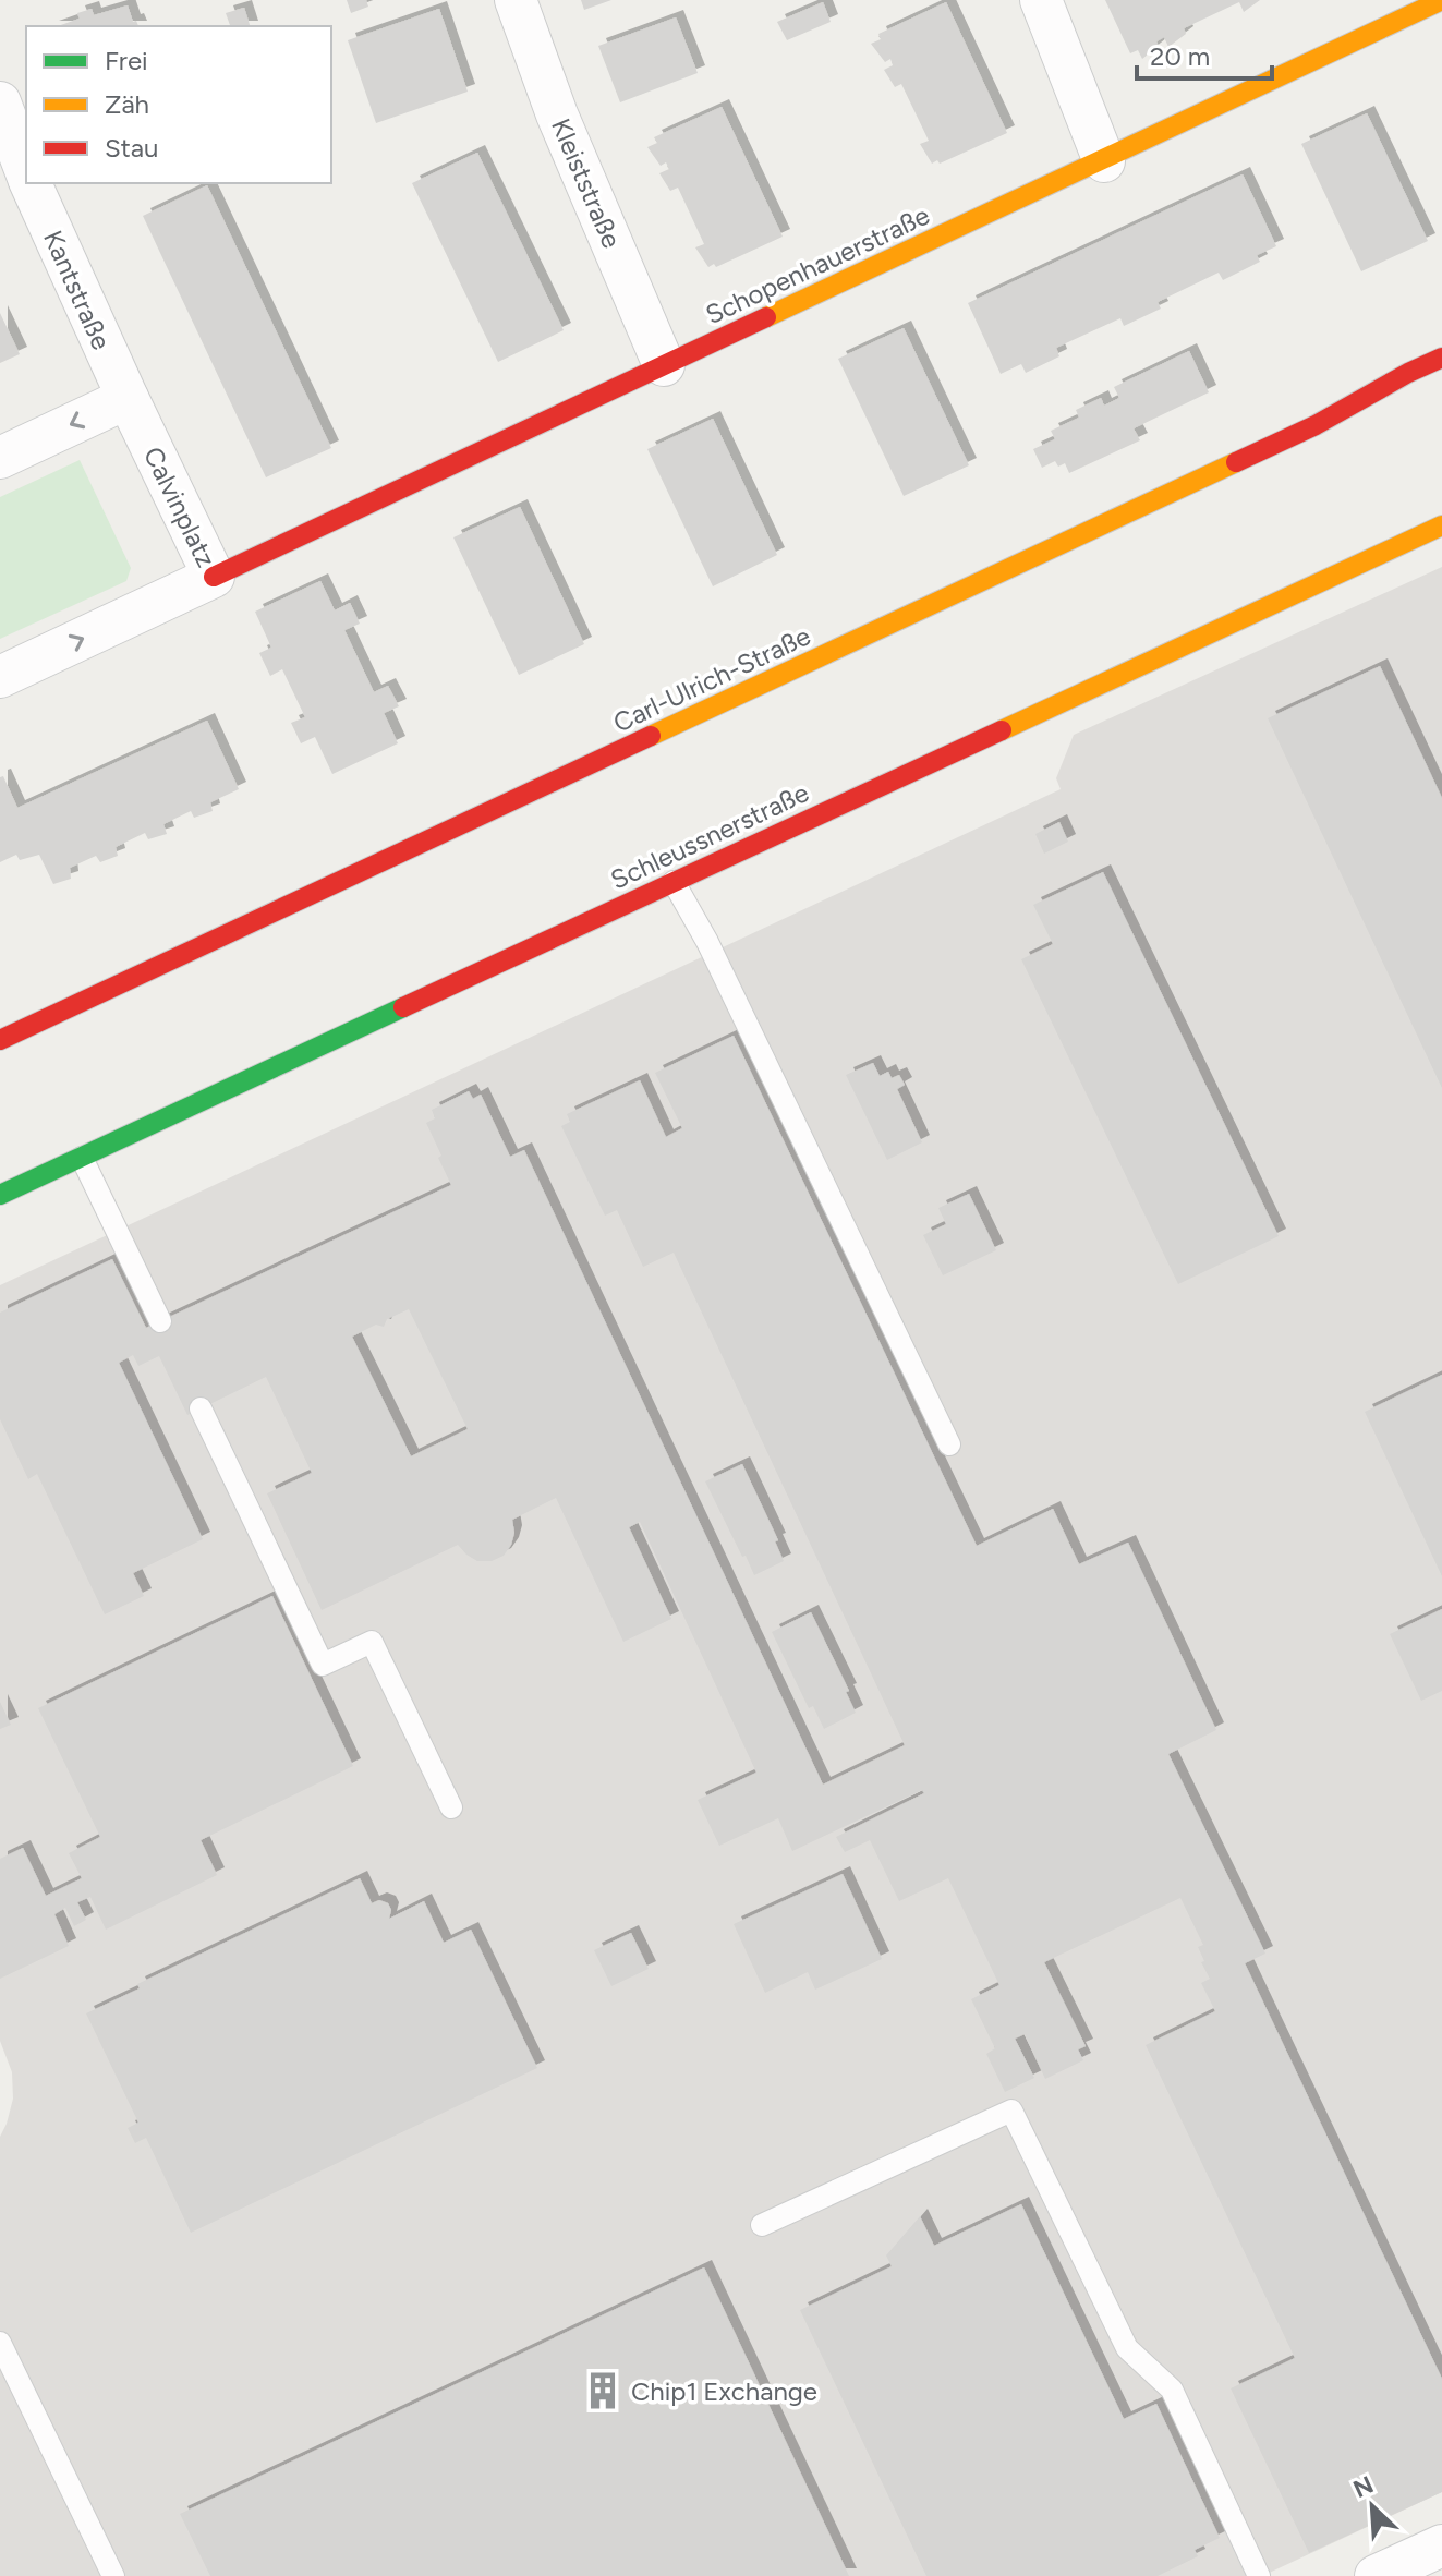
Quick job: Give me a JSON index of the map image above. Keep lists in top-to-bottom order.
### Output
{
  "streets": {
    "street": [
      "Kleiststraße",
      "Schopenhauerstraße",
      "Kantstraße",
      "Calvinplatz",
      "Carl-Ulrich-Straße",
      "Schleussnerstraße"
    ]
  },
  "crossings": [
    ["Kleiststraße", "Schopenhauerstraße"],
    ["Schopenhauerstraße", "Calvinplatz"],
    ["Kantstraße", "Calvinplatz"]
  ],
  "places": {
    "building": ["Chip1 Exchange"]
  },
  "legend": ["Frei", "Zäh", "Stau"],
  "scale_bar": "20 m",
  "north": "top left"
}
